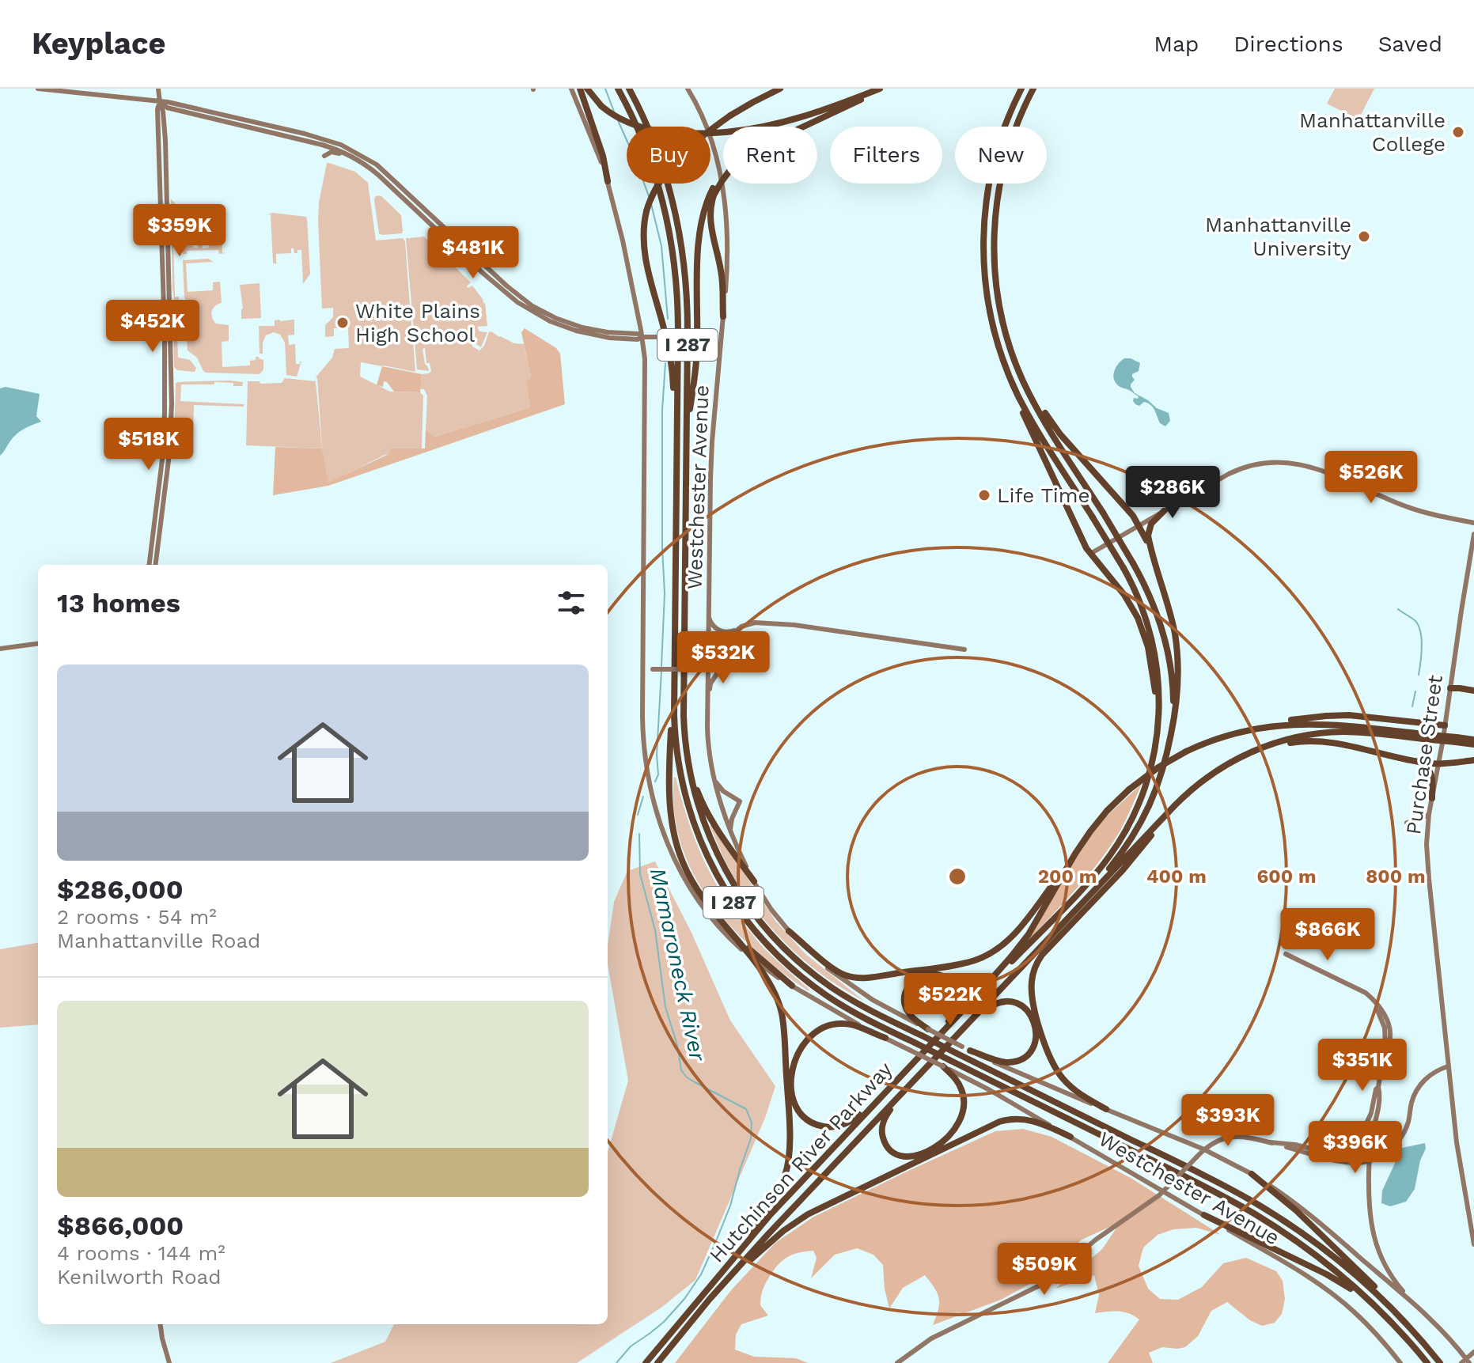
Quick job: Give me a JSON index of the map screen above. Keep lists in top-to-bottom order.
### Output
{
  "streets": {
    "highway": ["I 287", "Hutchinson River Parkway"],
    "main road": ["Westchester Avenue", "Purchase Street"]
  },
  "water": ["Mamaroneck River"],
  "places": [
    "Manhattanville College",
    "Manhattanville University",
    "White Plains High School",
    "Life Time"
  ],
  "page": {
    "header": "Keyplace",
    "nav": ["Map", "Directions", "Saved"],
    "chip": [
      "Buy",
      "Rent",
      "Filters",
      "New"
    ],
    "price": [
      "$359K",
      "$481K",
      "$452K",
      "$518K",
      "$526K",
      "$286K",
      "$532K",
      "$866K",
      "$522K",
      "$351K",
      "$393K",
      "$396K",
      "$509K"
    ],
    "heading": "13 homes",
    "list": [
      {
        "name": "$286,000",
        "note": "2 rooms · 54 m² · Manhattanville Road"
      },
      {
        "name": "$866,000",
        "note": "4 rooms · 144 m² · Kenilworth Road"
      }
    ]
  },
  "rings": [
    "200 m",
    "400 m",
    "600 m",
    "800 m"
  ]
}
